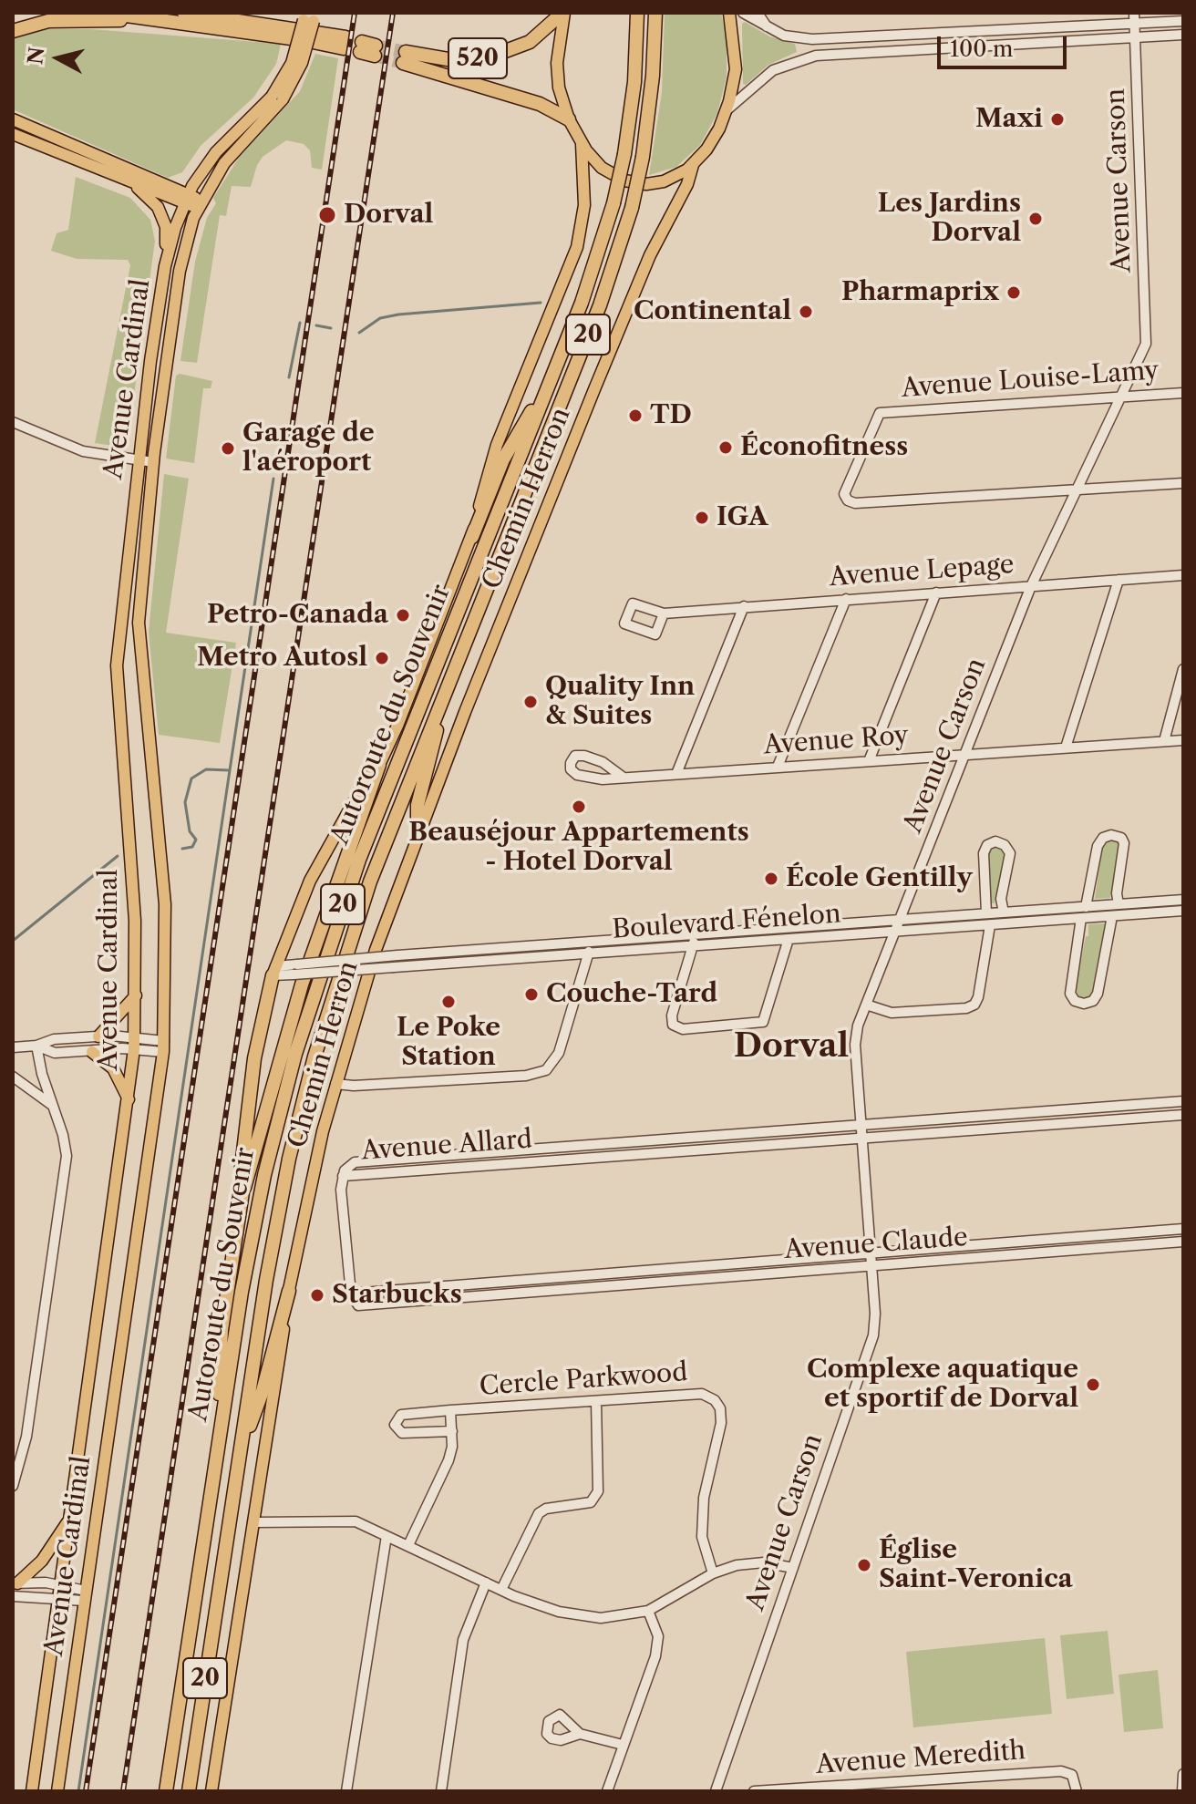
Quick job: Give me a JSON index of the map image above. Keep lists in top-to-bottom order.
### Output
{
  "streets": {
    "highway": ["520", "20", "Autoroute du Souvenir"],
    "main road": ["Avenue Cardinal", "Chemin Herron"],
    "street": [
      "Avenue Carson",
      "Avenue Louise-Lamy",
      "Avenue Lepage",
      "Avenue Roy",
      "Boulevard Fénelon",
      "Avenue Allard",
      "Avenue Claude",
      "Cercle Parkwood",
      "Avenue Meredith"
    ]
  },
  "crossings": [
    ["Avenue Carson", "Avenue Louise-Lamy"],
    ["Avenue Carson", "Avenue Lepage"],
    ["Avenue Carson", "Avenue Roy"],
    ["Avenue Carson", "Boulevard Fénelon"],
    ["Avenue Carson", "Avenue Allard"],
    ["Avenue Carson", "Avenue Claude"]
  ],
  "districts": ["Dorval"],
  "places": [
    "Maxi",
    "Dorval",
    "Les Jardins Dorval",
    "Pharmaprix",
    "Continental",
    "TD",
    "Éconofitness",
    "Garage de l'aéroport",
    "IGA",
    "Petro-Canada",
    "Metro Autosl",
    "Quality Inn & Suites",
    "Beauséjour Appartements - Hotel Dorval",
    "École Gentilly",
    "Couche-Tard",
    "Le Poke Station",
    "Starbucks",
    "Complexe aquatique et sportif de Dorval",
    "Église Saint-Veronica"
  ],
  "scale_bar": "100 m",
  "north": "left"
}
